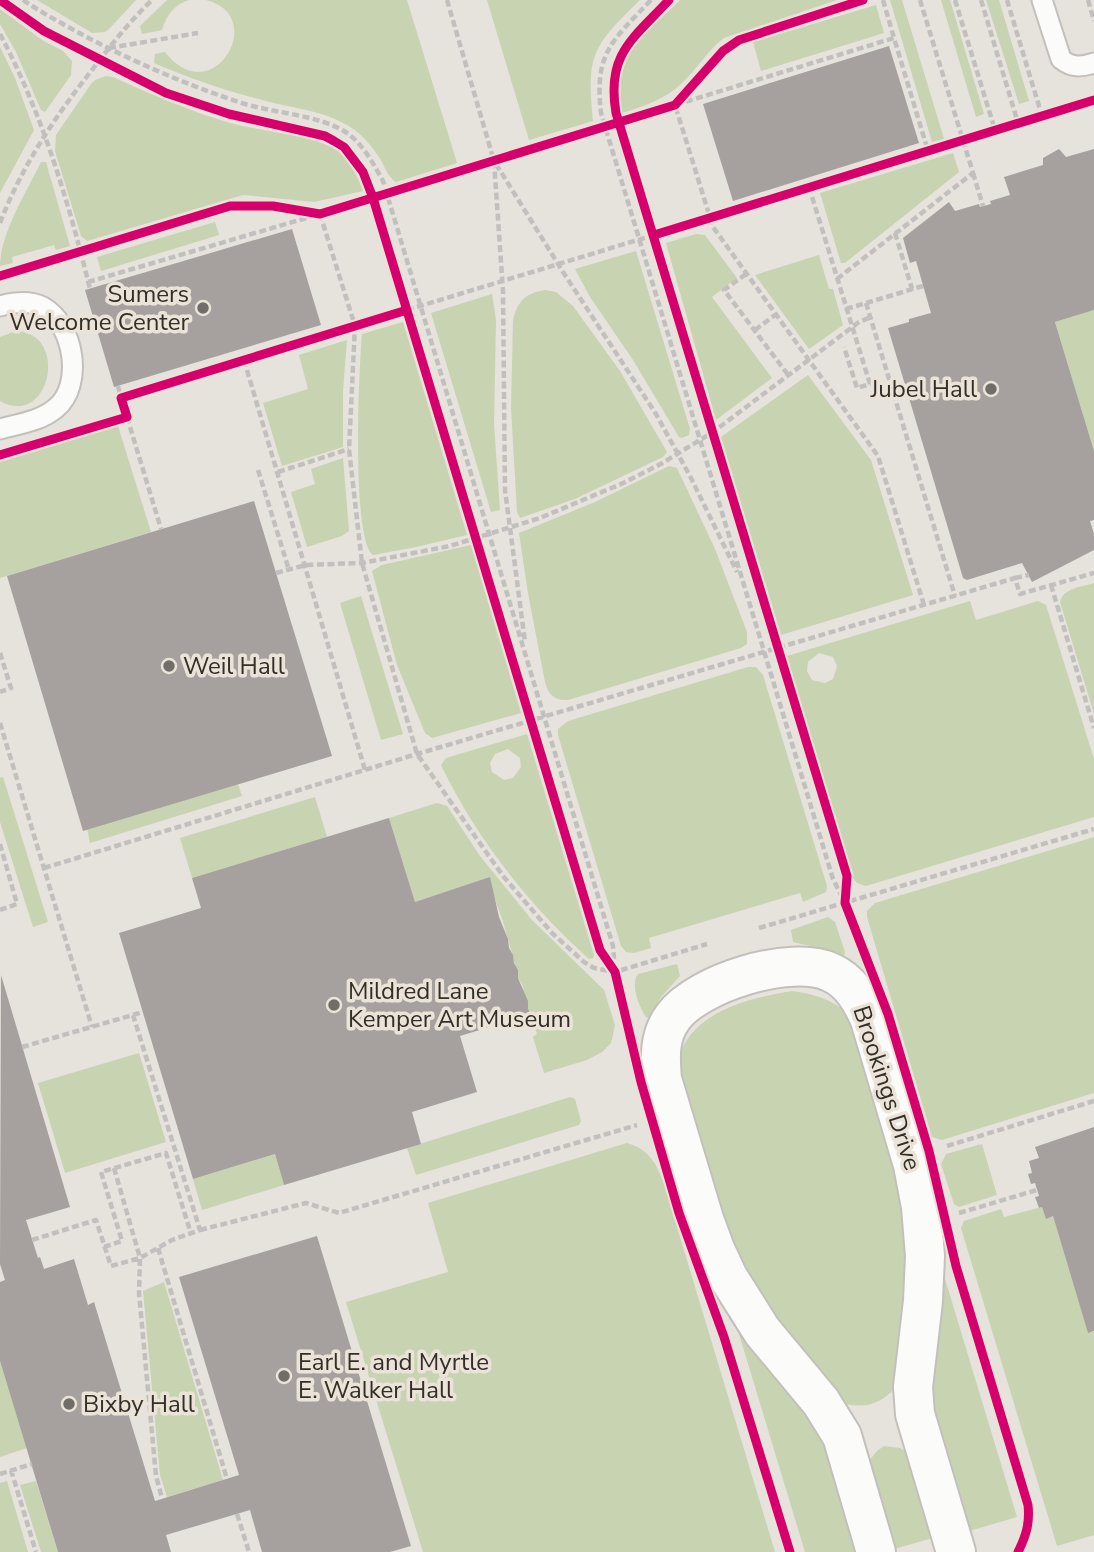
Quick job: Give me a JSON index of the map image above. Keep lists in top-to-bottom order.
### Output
{
  "streets": {
    "street": ["Brookings Drive"]
  },
  "places": [
    "Sumers Welcome Center",
    "Jubel Hall",
    "Weil Hall",
    "Mildred Lane Kemper Art Museum",
    "Earl E. and Myrtle E. Walker Hall",
    "Bixby Hall"
  ]
}
